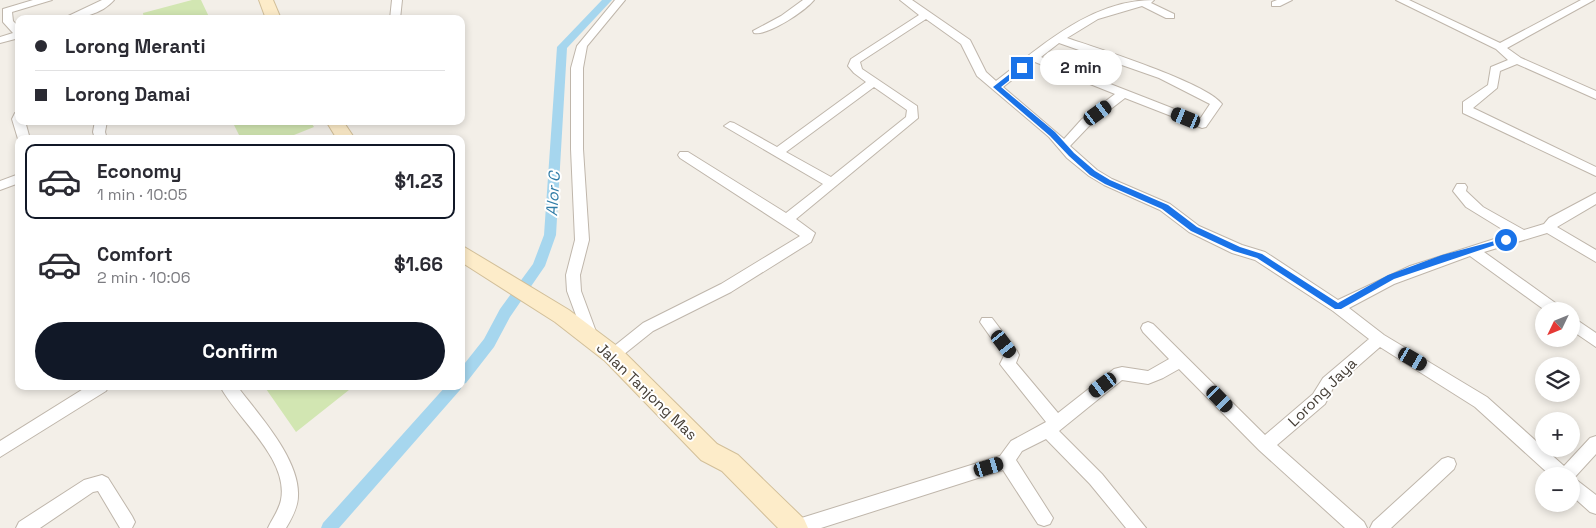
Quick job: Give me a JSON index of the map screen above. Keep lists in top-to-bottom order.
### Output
{
  "streets": {
    "main road": ["Jalan Tanjong Mas"],
    "street": ["Lorong Jaya"]
  },
  "water": ["Alor C"],
  "north": "bottom left",
  "page": {
    "banner": ["Lorong Meranti", "Lorong Damai"],
    "bubble": "2 min",
    "list": [
      {
        "name": "Economy",
        "note": "1 min · 10:05",
        "value": "$1.23"
      },
      {
        "name": "Comfort",
        "note": "2 min · 10:06",
        "value": "$1.66"
      }
    ],
    "map_buttons": ["+", "−"],
    "buttons": "Confirm"
  }
}
